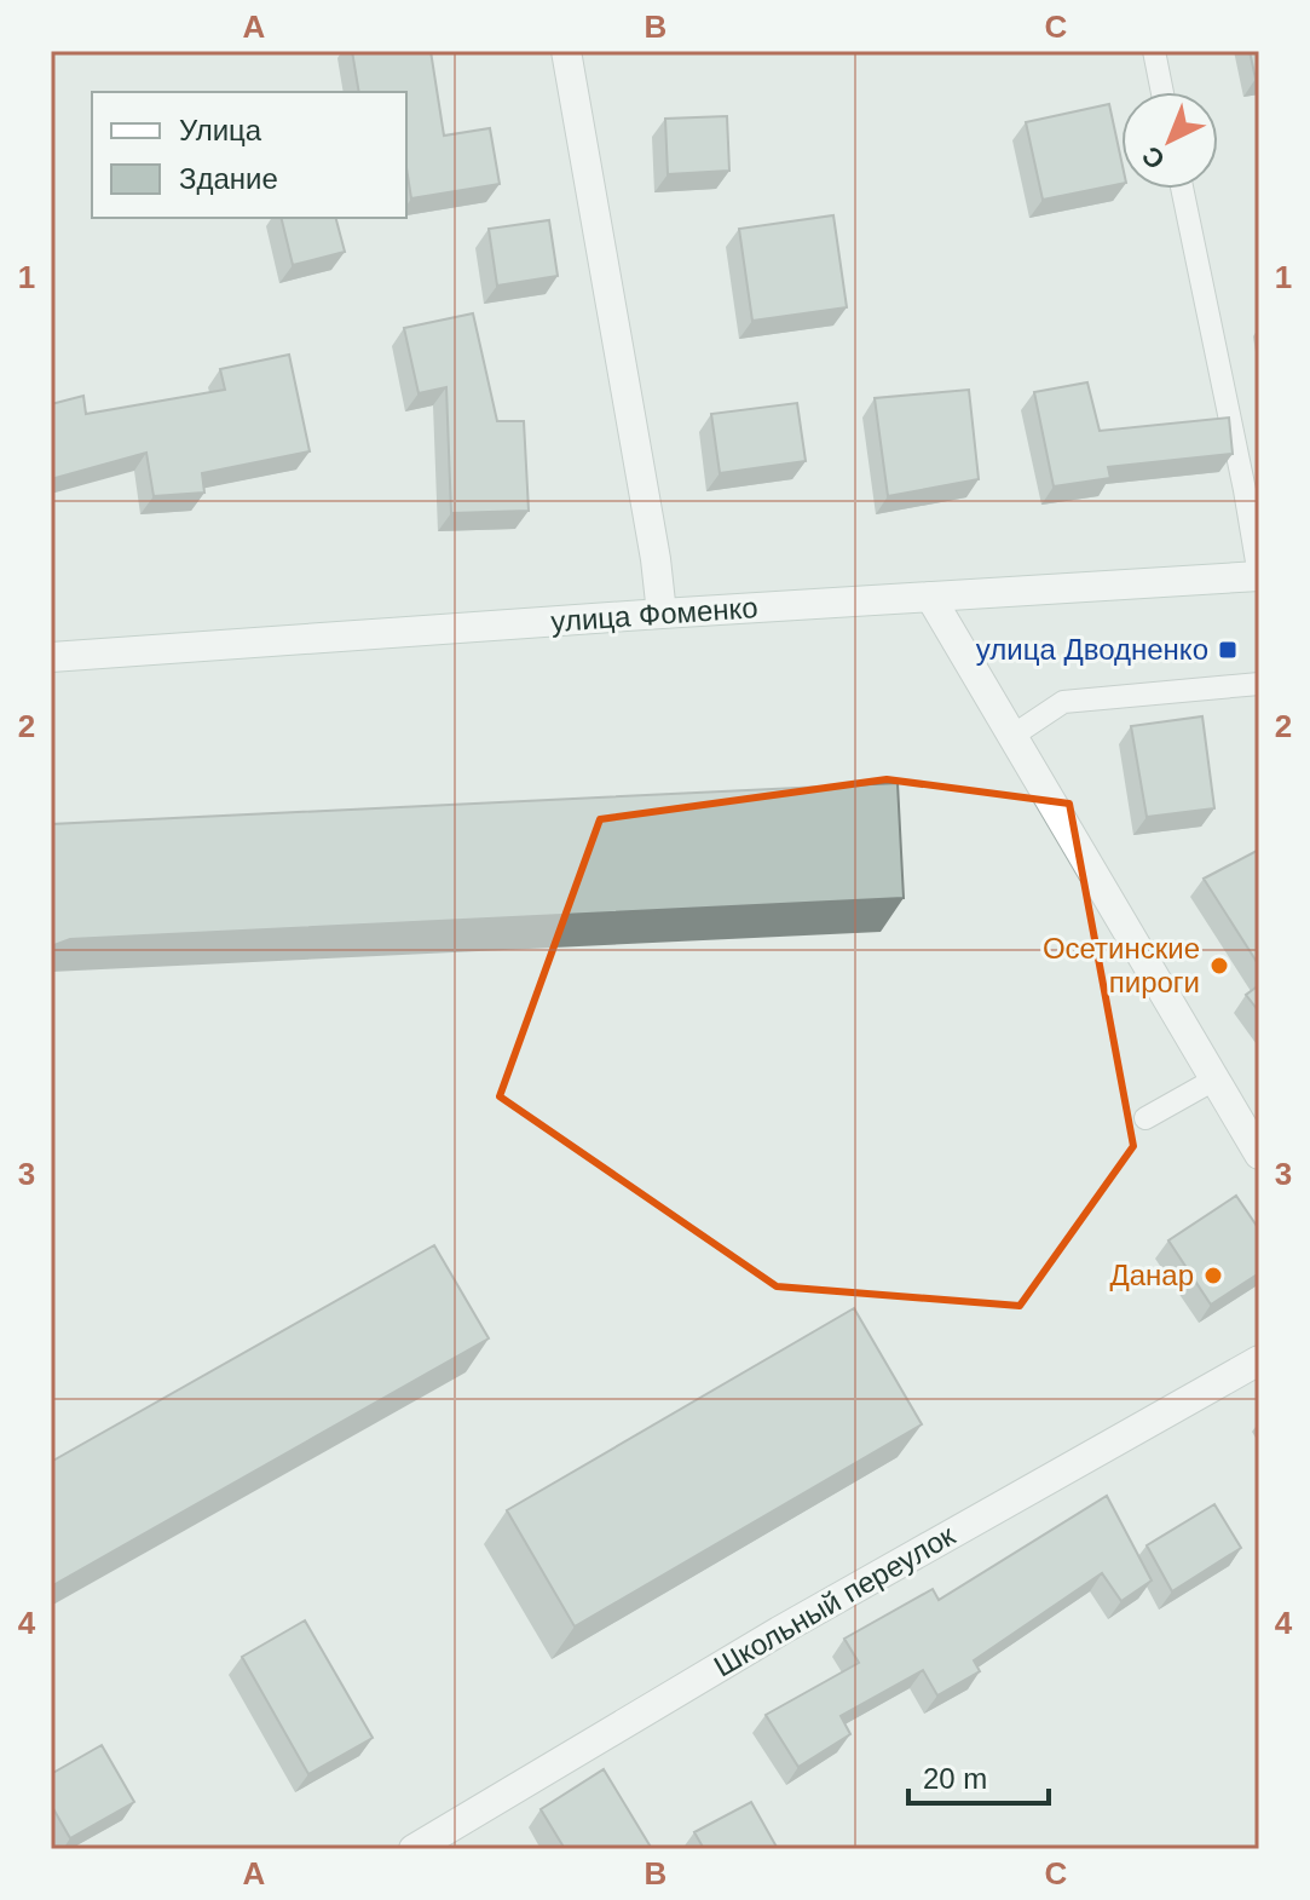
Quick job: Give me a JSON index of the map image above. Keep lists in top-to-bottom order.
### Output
{
  "streets": {
    "street": ["улица Фоменко", "Школьный переулок"]
  },
  "places": {
    "transit": ["улица Дводненко"],
    "other": ["Осетинские пироги", "Данар"]
  },
  "legend": ["Улица", "Здание"],
  "scale_bar": "20 m",
  "north": "bottom left",
  "grid": {
    "columns": ["A", "B", "C"],
    "rows": [
      "1",
      "2",
      "3",
      "4"
    ]
  }
}
